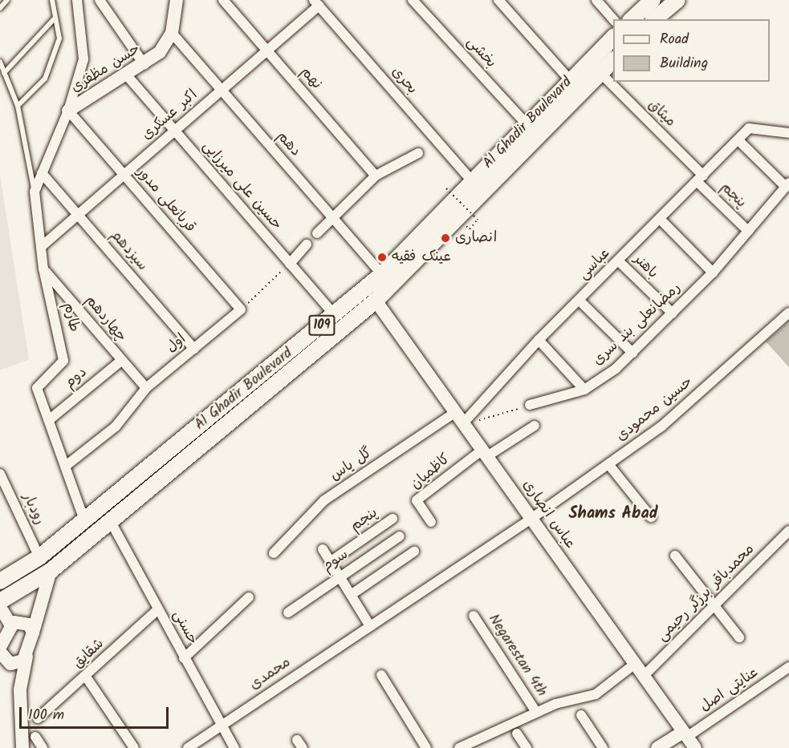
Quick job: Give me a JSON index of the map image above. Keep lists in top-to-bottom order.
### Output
{
  "streets": {
    "main road": ["Al Ghadir Boulevard", "109"],
    "street": [
      "بخشی",
      "حسن مظفری",
      "نهم",
      "بحری",
      "میثاق",
      "اکبر عسکری",
      "دهم",
      "حسین علی میرزایی",
      "پنجم",
      "قربانعلی مدور",
      "سیزدهم",
      "عباسی",
      "باهنر",
      "طارم",
      "چهاردهم",
      "رمضانعلی بند سری",
      "اول",
      "دوم",
      "حسین محمودی",
      "گل یاس",
      "کاظمیان",
      "رودبار",
      "عباس انصاری",
      "سوم",
      "محمدباقر برزگر رحیمی",
      "حسنی",
      "شقایق",
      "Negarestan 4th",
      "محمدی",
      "عنایتی اصل"
    ]
  },
  "crossings": [
    ["بخشی", "Al Ghadir Boulevard"],
    ["حسن مظفری", "دهم"],
    ["حسن مظفری", "حسین علی میرزایی"],
    ["حسن مظفری", "قربانعلی مدور"],
    ["حسن مظفری", "طارم"],
    ["نهم", "اکبر عسکری"],
    ["بحری", "اکبر عسکری"],
    ["بحری", "Al Ghadir Boulevard"],
    ["میثاق", "Al Ghadir Boulevard"],
    ["میثاق", "پنجم"],
    ["میثاق", "عباسی"],
    ["اکبر عسکری", "دهم"],
    ["اکبر عسکری", "حسین علی میرزایی"],
    ["اکبر عسکری", "قربانعلی مدور"],
    ["اکبر عسکری", "سیزدهم"],
    ["اکبر عسکری", "طارم"],
    ["Al Ghadir Boulevard", "دهم"],
    ["Al Ghadir Boulevard", "حسین علی میرزایی"],
    ["Al Ghadir Boulevard", "طارم"],
    ["Al Ghadir Boulevard", "رودبار"],
    ["Al Ghadir Boulevard", "عباس انصاری"],
    ["Al Ghadir Boulevard", "حسنی"],
    ["پنجم", "عباسی"],
    ["پنجم", "رمضانعلی بند سری"],
    ["قربانعلی مدور", "طارم"],
    ["قربانعلی مدور", "اول"],
    ["سیزدهم", "طارم"],
    ["سیزدهم", "اول"],
    ["عباسی", "باهنر"],
    ["عباسی", "گل یاس"],
    ["عباسی", "عباس انصاری"],
    ["باهنر", "رمضانعلی بند سری"],
    ["طارم", "چهاردهم"],
    ["طارم", "اول"],
    ["طارم", "دوم"],
    ["چهاردهم", "اول"],
    ["چهاردهم", "دوم"],
    ["حسین محمودی", "عباس انصاری"],
    ["حسین محمودی", "محمدی"],
    ["گل یاس", "عباس انصاری"],
    ["کاظمیان", "عباس انصاری"],
    ["عباس انصاری", "محمدباقر برزگر رحیمی"],
    ["عباس انصاری", "محمدی"],
    ["عباس انصاری", "عنایتی اصل"],
    ["حسنی", "شقایق"],
    ["حسنی", "محمدی"]
  ],
  "districts": ["Shams Abad"],
  "places": ["انصاری", "عینک فقیه"],
  "legend": ["Road", "Building"],
  "scale_bar": "100 m"
}
